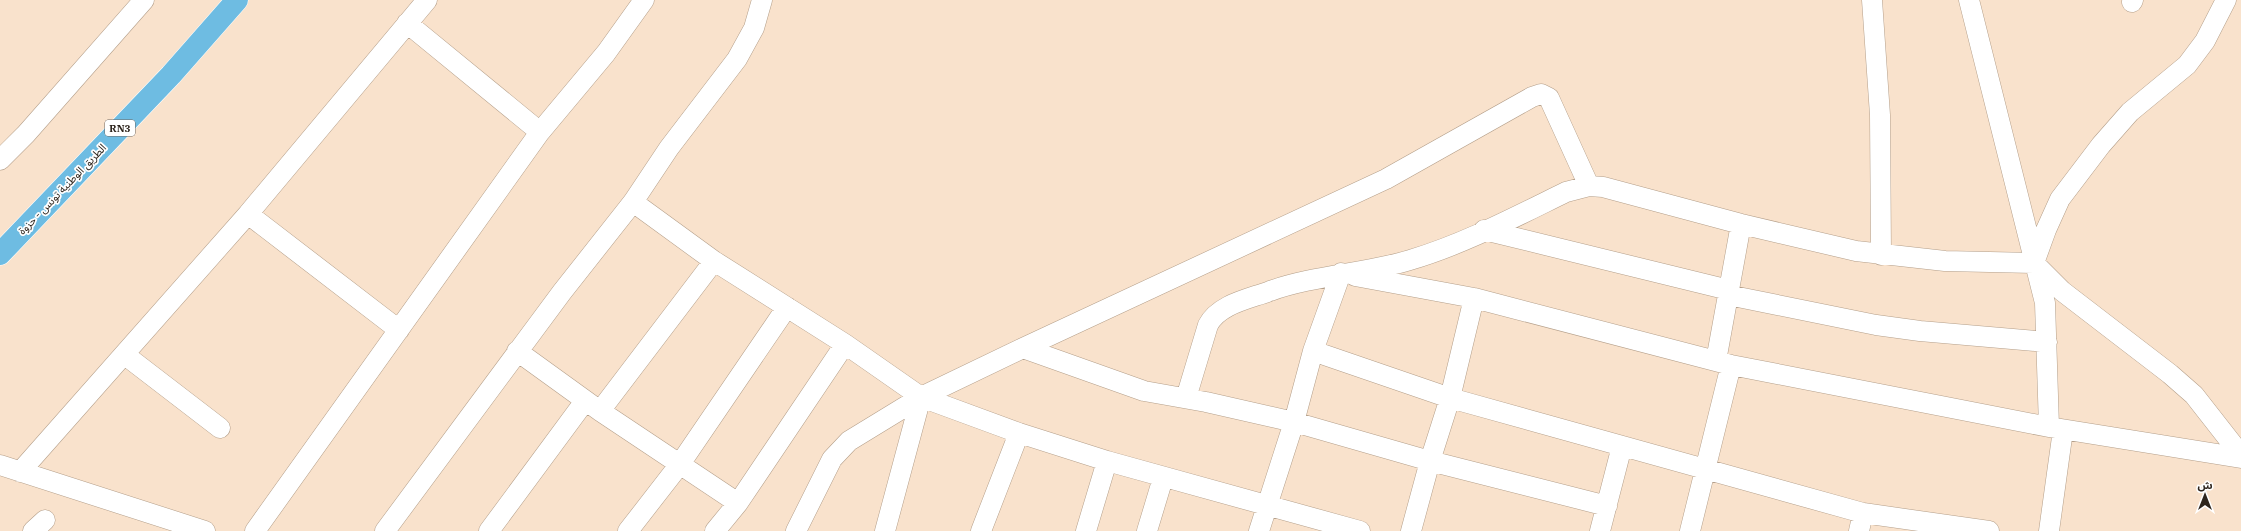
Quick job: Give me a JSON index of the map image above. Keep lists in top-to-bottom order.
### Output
{
  "streets": {
    "main road": ["RN3", "الطريق الوطنية تونس - حزوة"]
  },
  "north": "top"
}
